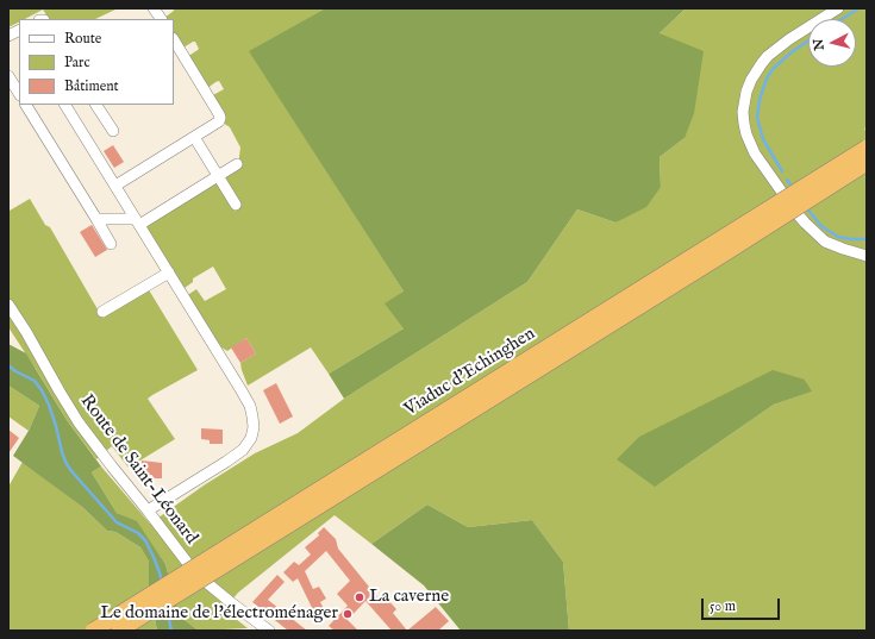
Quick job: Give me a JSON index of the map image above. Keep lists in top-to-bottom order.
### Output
{
  "streets": {
    "highway": ["Viaduc d'Echinghen"],
    "street": ["Route de Saint-Léonard"]
  },
  "places": ["La caverne", "Le domaine de l'électroménager"],
  "legend": ["Route", "Parc", "Bâtiment"],
  "scale_bar": "50 m",
  "north": "left"
}
